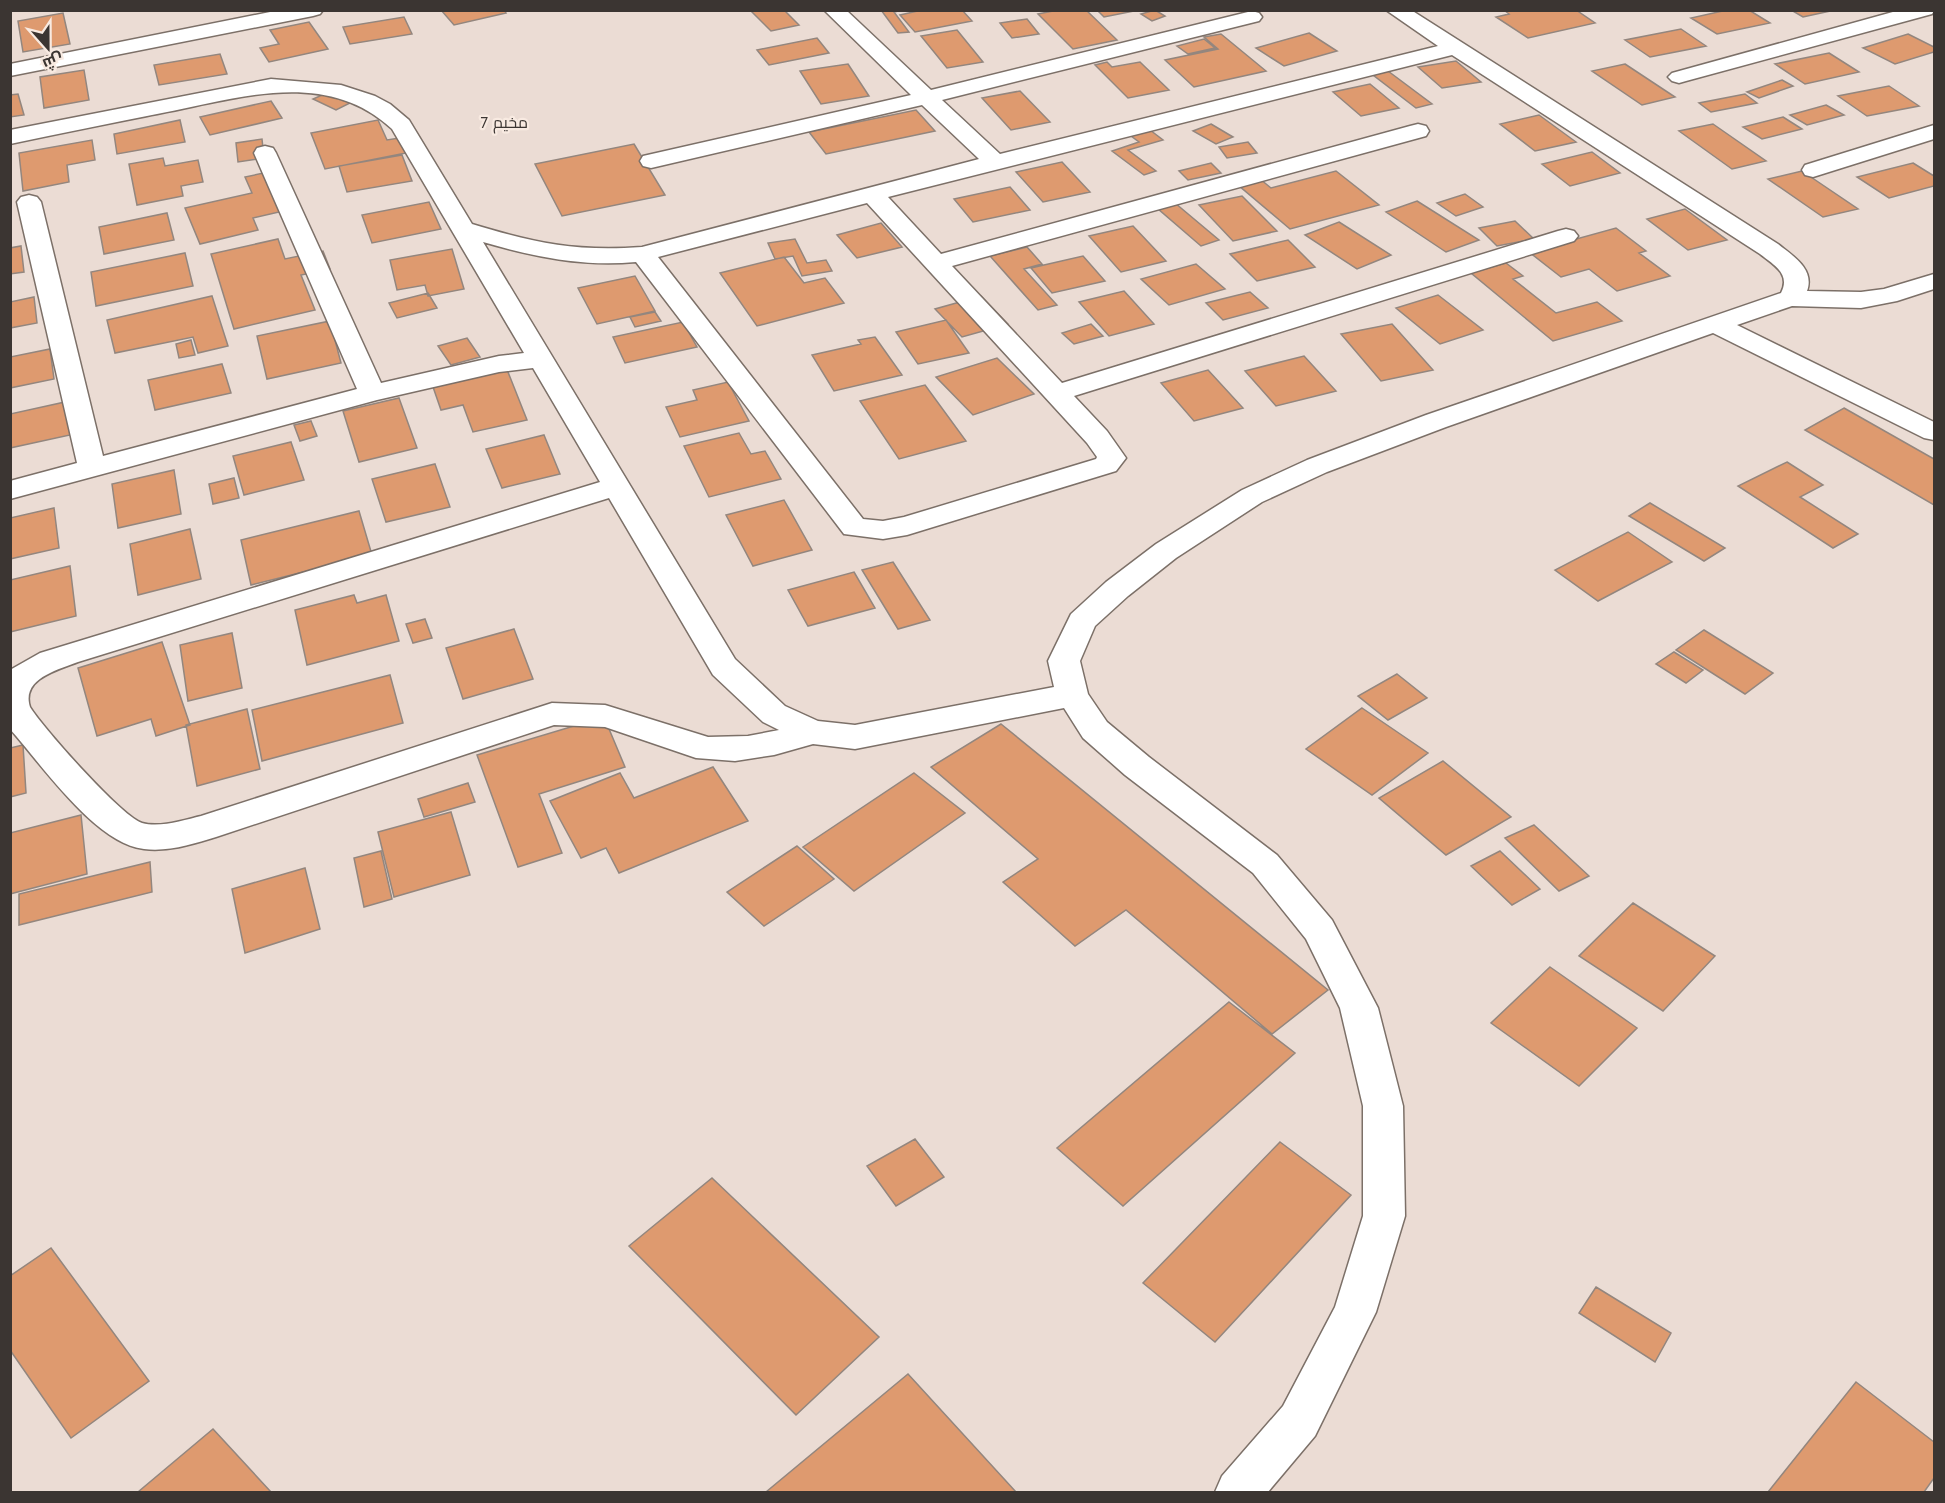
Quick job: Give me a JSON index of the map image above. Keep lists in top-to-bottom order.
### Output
{
  "districts": ["مخيم 7"],
  "north": "bottom"
}
